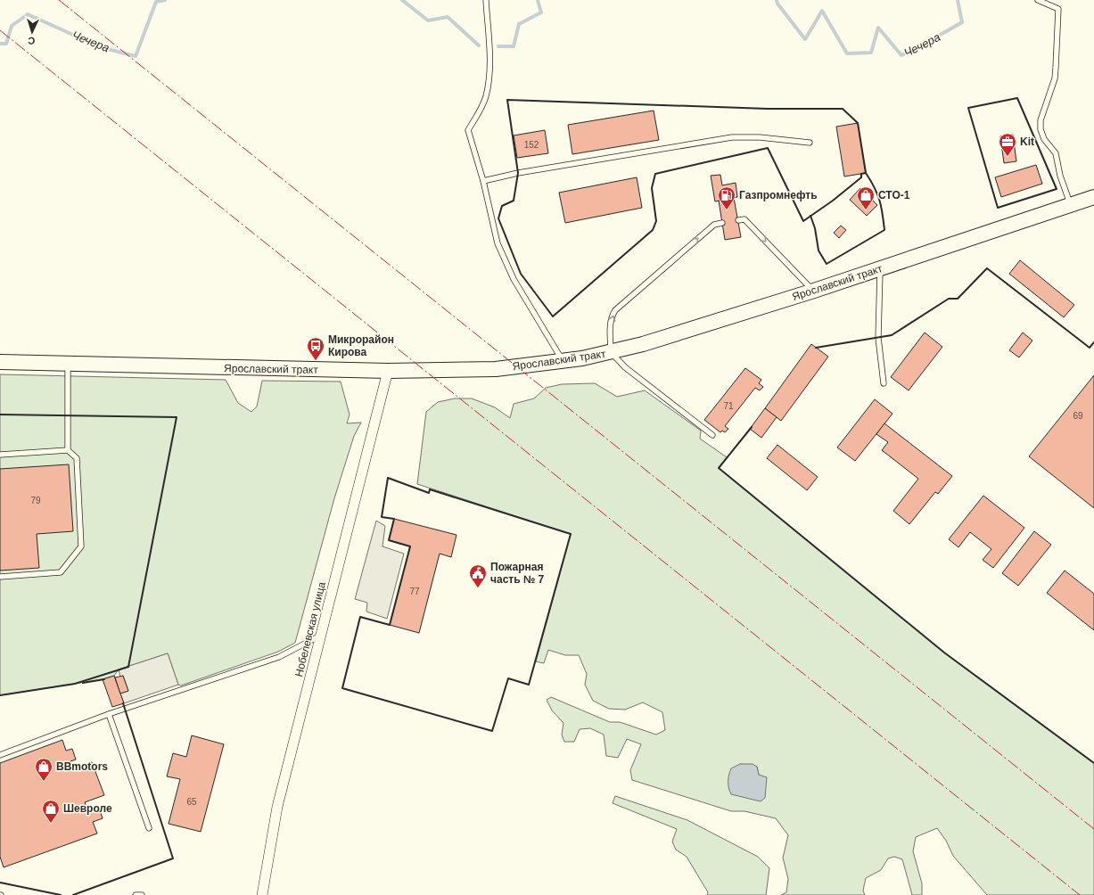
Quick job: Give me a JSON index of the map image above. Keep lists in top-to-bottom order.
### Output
{
  "streets": {
    "street": ["Ярославский тракт", "Нобелевская улица"]
  },
  "crossings": [
    ["Ярославский тракт", "Нобелевская улица"]
  ],
  "water": ["Чечера"],
  "places": {
    "office": ["Kit"],
    "fuel station": ["Газпромнефть"],
    "shop": ["СТО-1", "BBmotors", "Шевроле"],
    "bus stop": ["Микрорайон Кирова"],
    "public building": ["Пожарная часть № 7"]
  },
  "house_numbers": [
    "152",
    "71",
    "69",
    "79",
    "77",
    "65"
  ],
  "north": "bottom"
}
